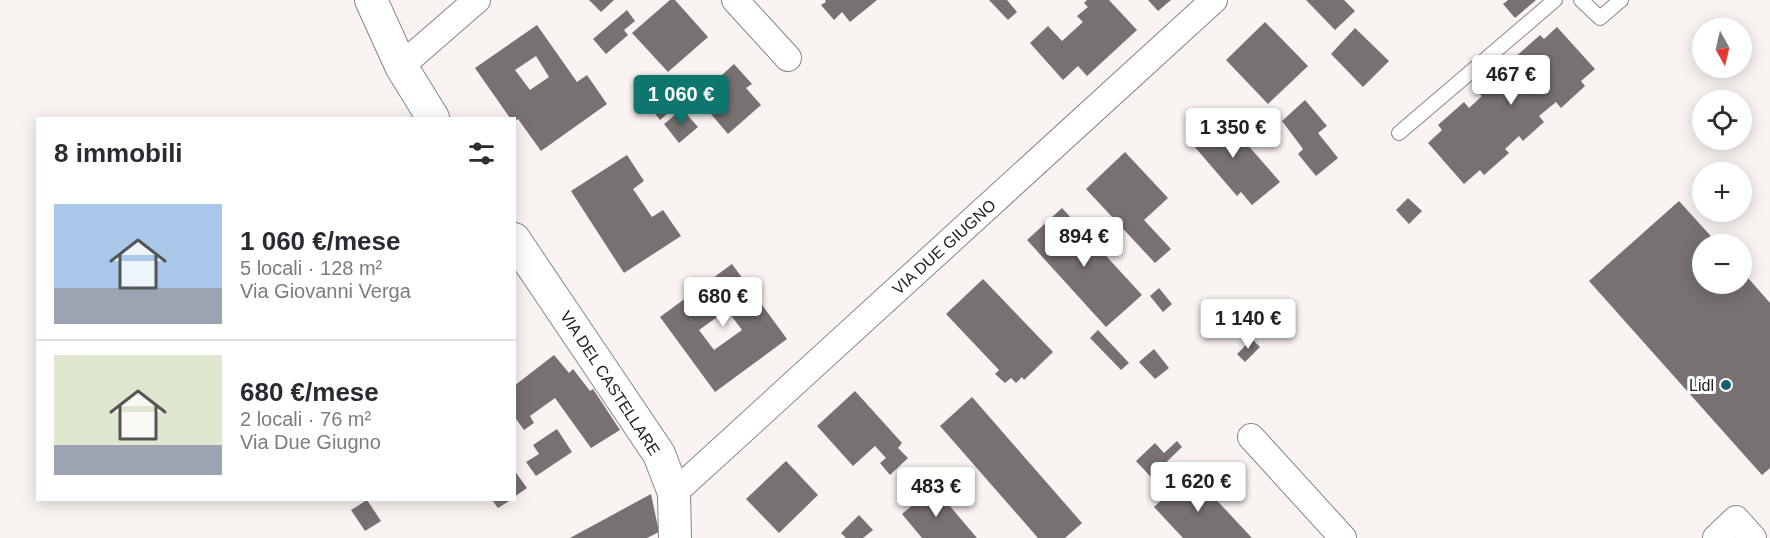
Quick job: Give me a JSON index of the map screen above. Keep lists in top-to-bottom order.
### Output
{
  "streets": {
    "street": ["VIA DUE GIUGNO", "VIA DEL CASTELLARE"]
  },
  "crossings": [
    ["VIA DUE GIUGNO", "VIA DEL CASTELLARE"]
  ],
  "places": ["Lidl"],
  "north": "bottom",
  "page": {
    "map_buttons": ["+", "−"],
    "price": [
      "467 €",
      "1 060 €",
      "1 350 €",
      "894 €",
      "680 €",
      "1 140 €",
      "1 620 €",
      "483 €"
    ],
    "heading": "8 immobili",
    "list": [
      {
        "name": "1 060 €/mese",
        "note": "5 locali · 128 m² · Via Giovanni Verga"
      },
      {
        "name": "680 €/mese",
        "note": "2 locali · 76 m² · Via Due Giugno"
      }
    ]
  }
}
